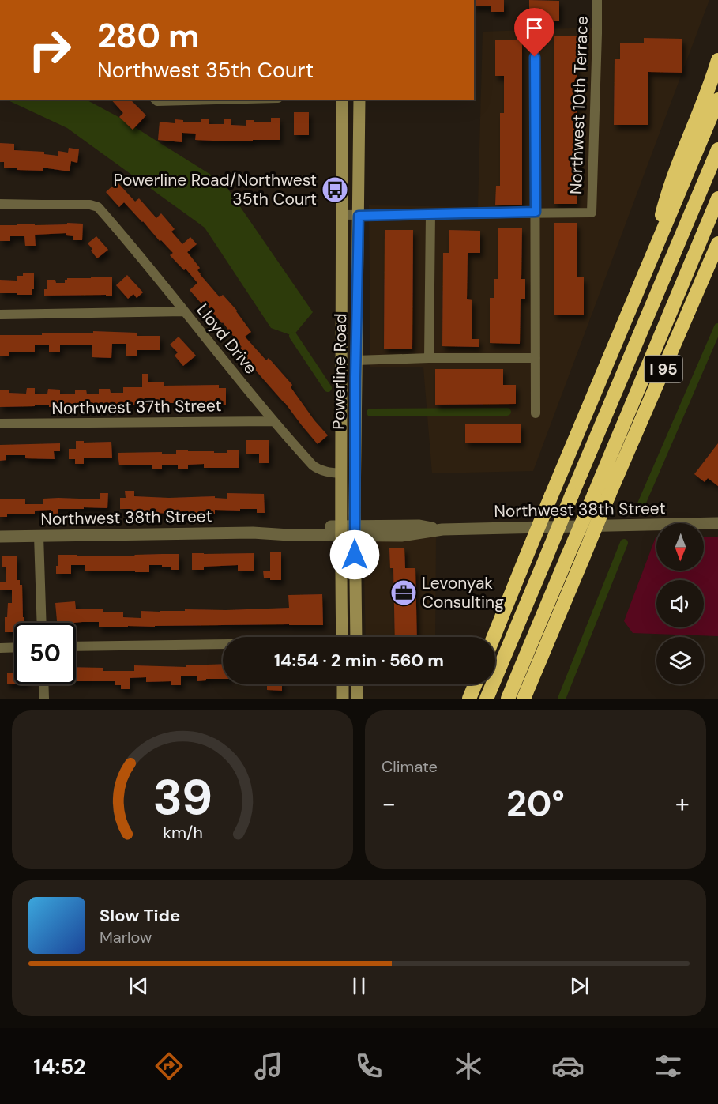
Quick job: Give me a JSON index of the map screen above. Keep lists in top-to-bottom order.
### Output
{
  "streets": {
    "highway": ["I 95"],
    "main road": ["Powerline Road"],
    "street": [
      "Northwest 10th Terrace",
      "Lloyd Drive",
      "Northwest 37th Street",
      "Northwest 38th Street"
    ]
  },
  "crossings": [
    ["Lloyd Drive", "Powerline Road"],
    ["Lloyd Drive", "Northwest 37th Street"],
    ["Powerline Road", "Northwest 38th Street"]
  ],
  "places": {
    "bus stop": ["Powerline Road/Northwest 35th Court"],
    "office": ["Levonyak Consulting"]
  },
  "north": "bottom",
  "page": {
    "turn": ["280 m", "Northwest 35th Court"],
    "limit": "50",
    "trip": "14:54 · 2 min · 560 m",
    "tile": "Climate",
    "heat": ["−", "20°", "+"],
    "song": ["Slow Tide", "Marlow"],
    "tabs": "14:52",
    "gauge": ["39", "km/h"]
  }
}
